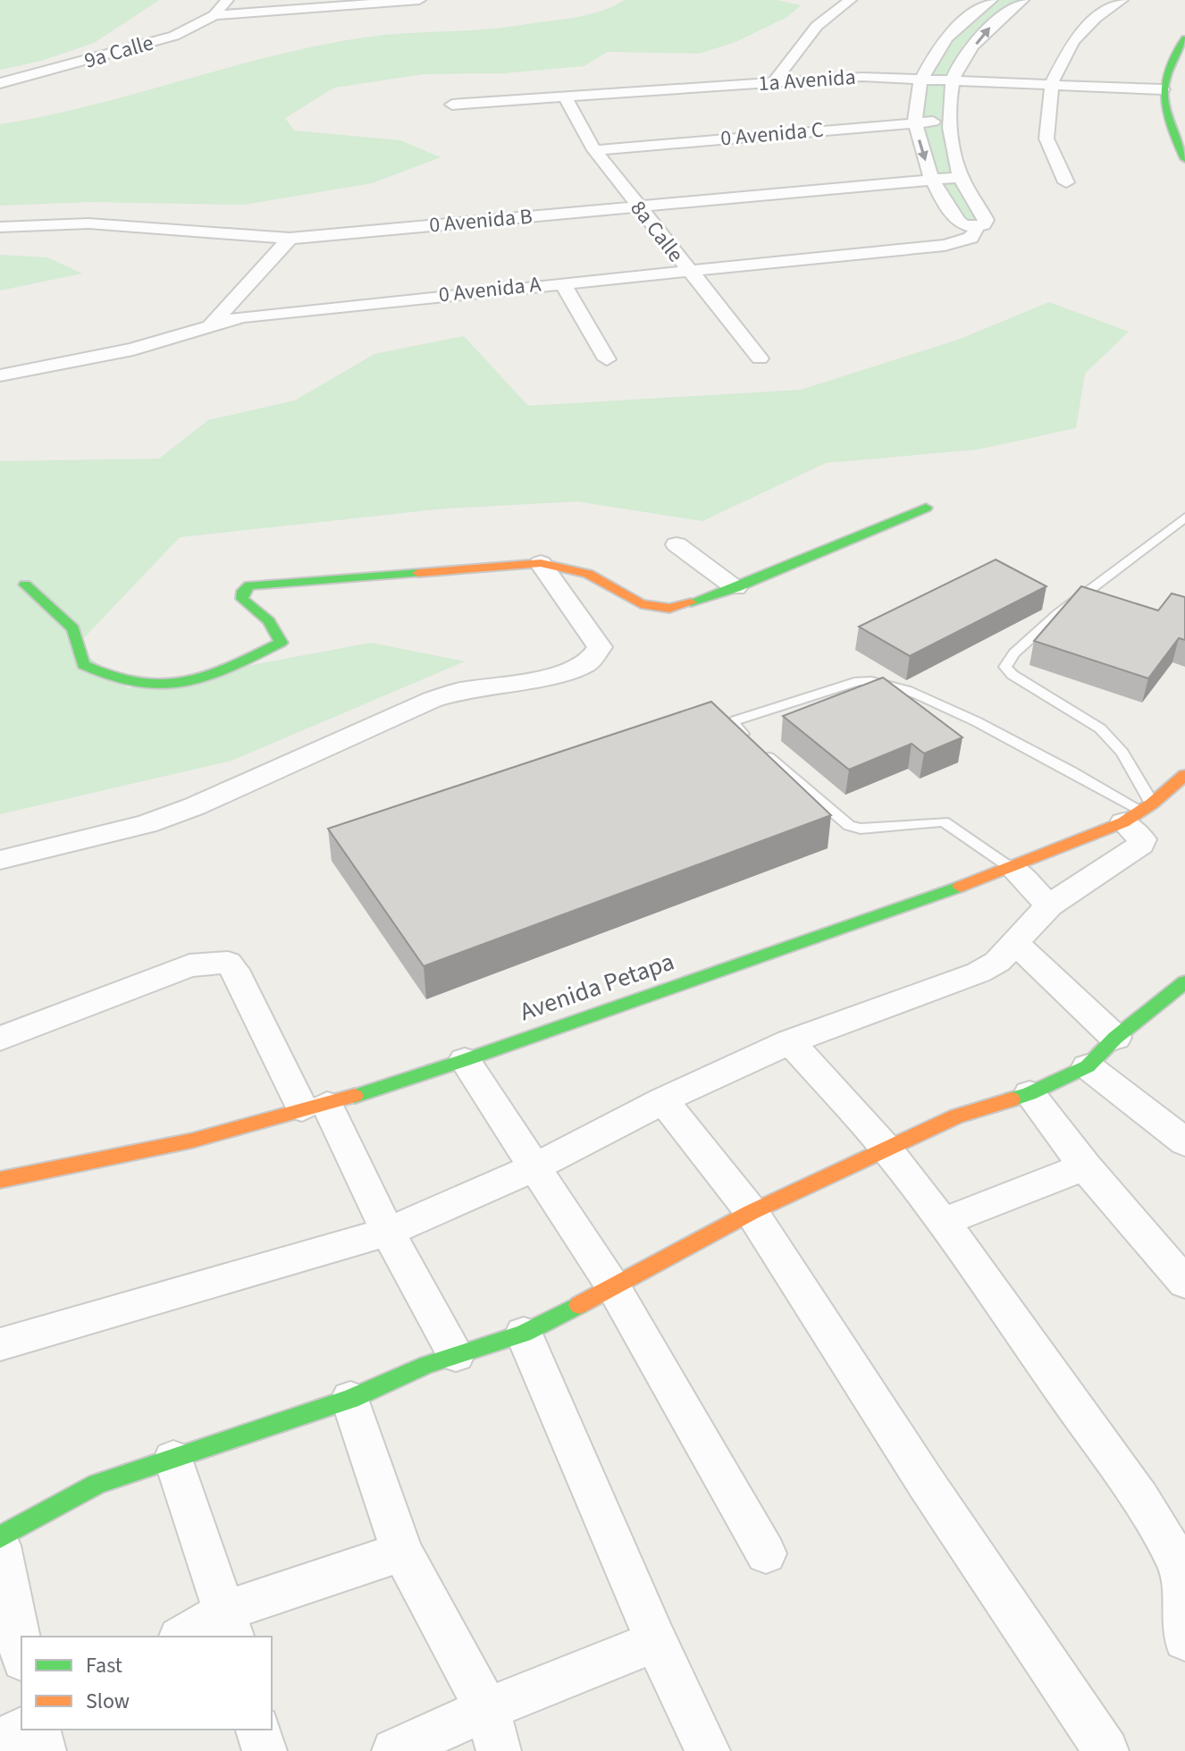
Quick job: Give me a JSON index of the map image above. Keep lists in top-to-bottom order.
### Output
{
  "streets": {
    "street": [
      "9a Calle",
      "1a Avenida",
      "0 Avenida C",
      "0 Avenida B",
      "8a Calle",
      "0 Avenida A",
      "Avenida Petapa"
    ]
  },
  "crossings": [
    ["1a Avenida", "8a Calle"],
    ["0 Avenida C", "8a Calle"],
    ["0 Avenida B", "8a Calle"],
    ["8a Calle", "0 Avenida A"]
  ],
  "legend": ["Fast", "Slow"]
}
